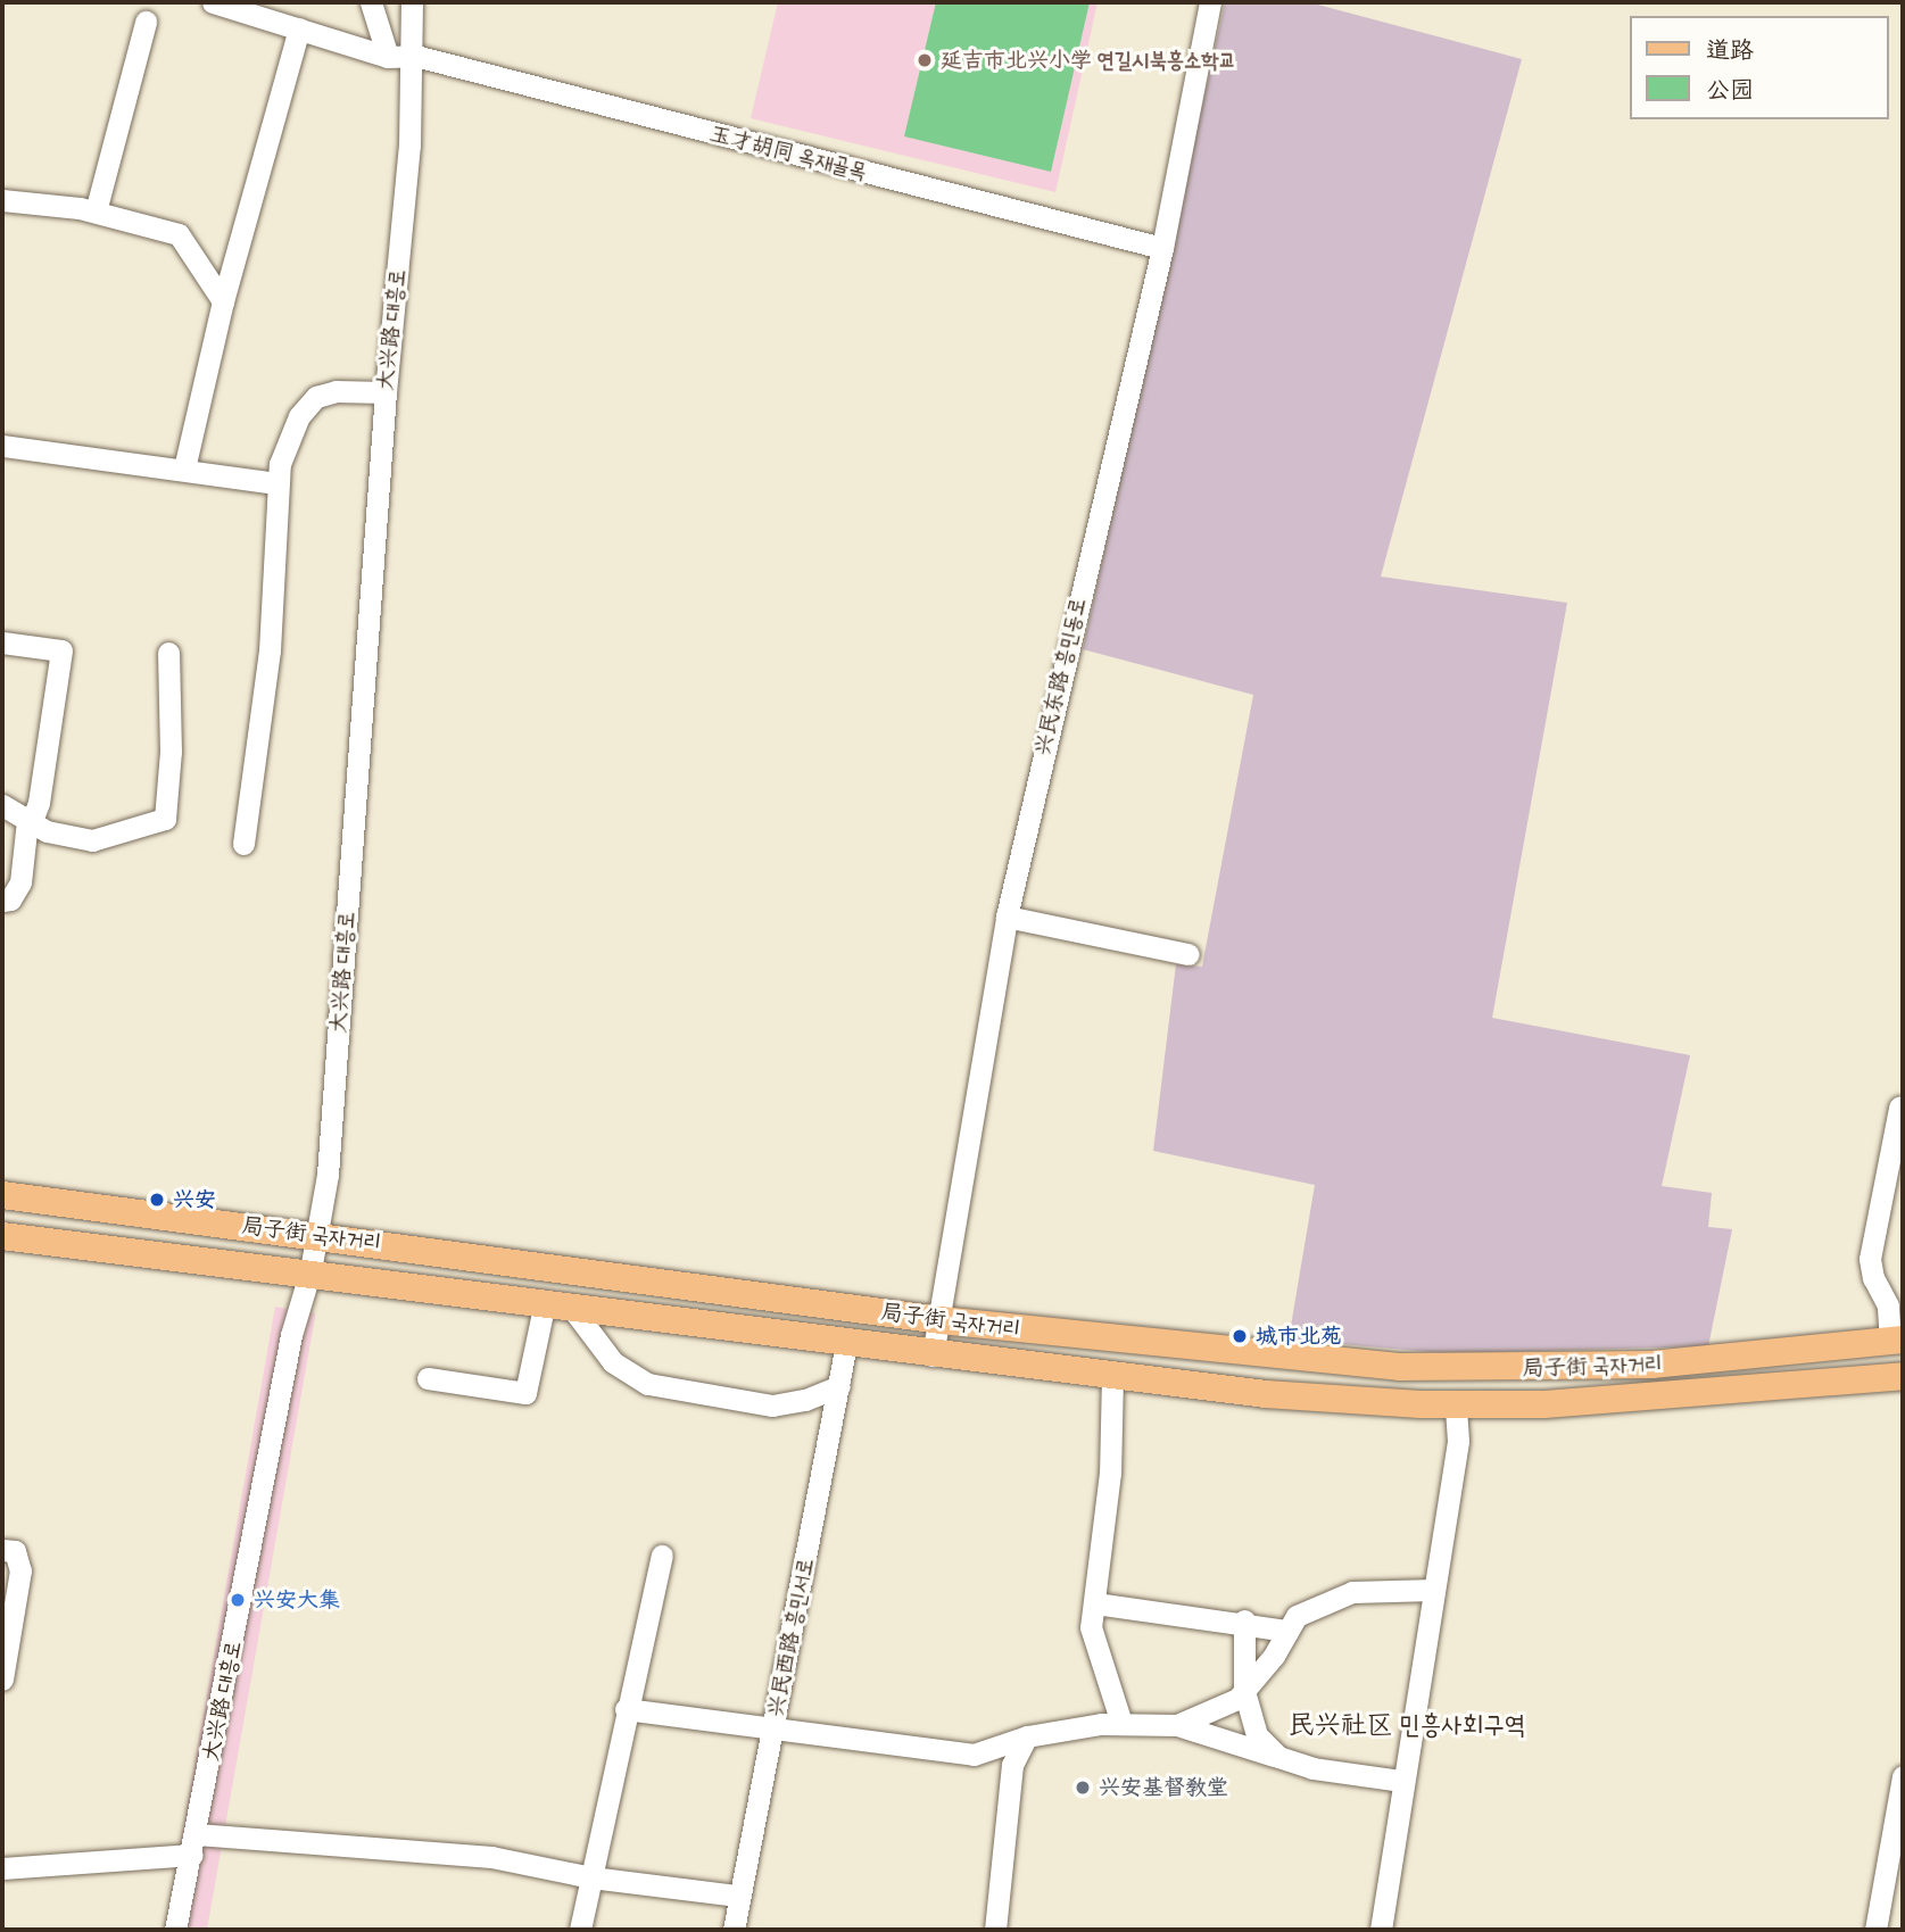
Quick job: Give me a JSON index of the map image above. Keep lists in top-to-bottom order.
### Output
{
  "streets": {
    "main road": ["局子街 국자거리"],
    "street": [
      "玉才胡同 옥재골목",
      "大兴路 대흥로",
      "兴民东路 흥민동로",
      "兴民西路 흥민서로"
    ]
  },
  "crossings": [
    ["玉才胡同 옥재골목", "大兴路 대흥로"],
    ["玉才胡同 옥재골목", "兴民东路 흥민동로"],
    ["大兴路 대흥로", "局子街 국자거리"],
    ["兴民东路 흥민동로", "局子街 국자거리"],
    ["局子街 국자거리", "兴民西路 흥민서로"]
  ],
  "districts": ["民兴社区 민흥사회구역"],
  "places": [
    "延吉市北兴小学 연길시북흥소학교",
    "兴安",
    "城市北苑",
    "兴安大集",
    "兴安基督教堂"
  ],
  "legend": ["道路", "公园"]
}
